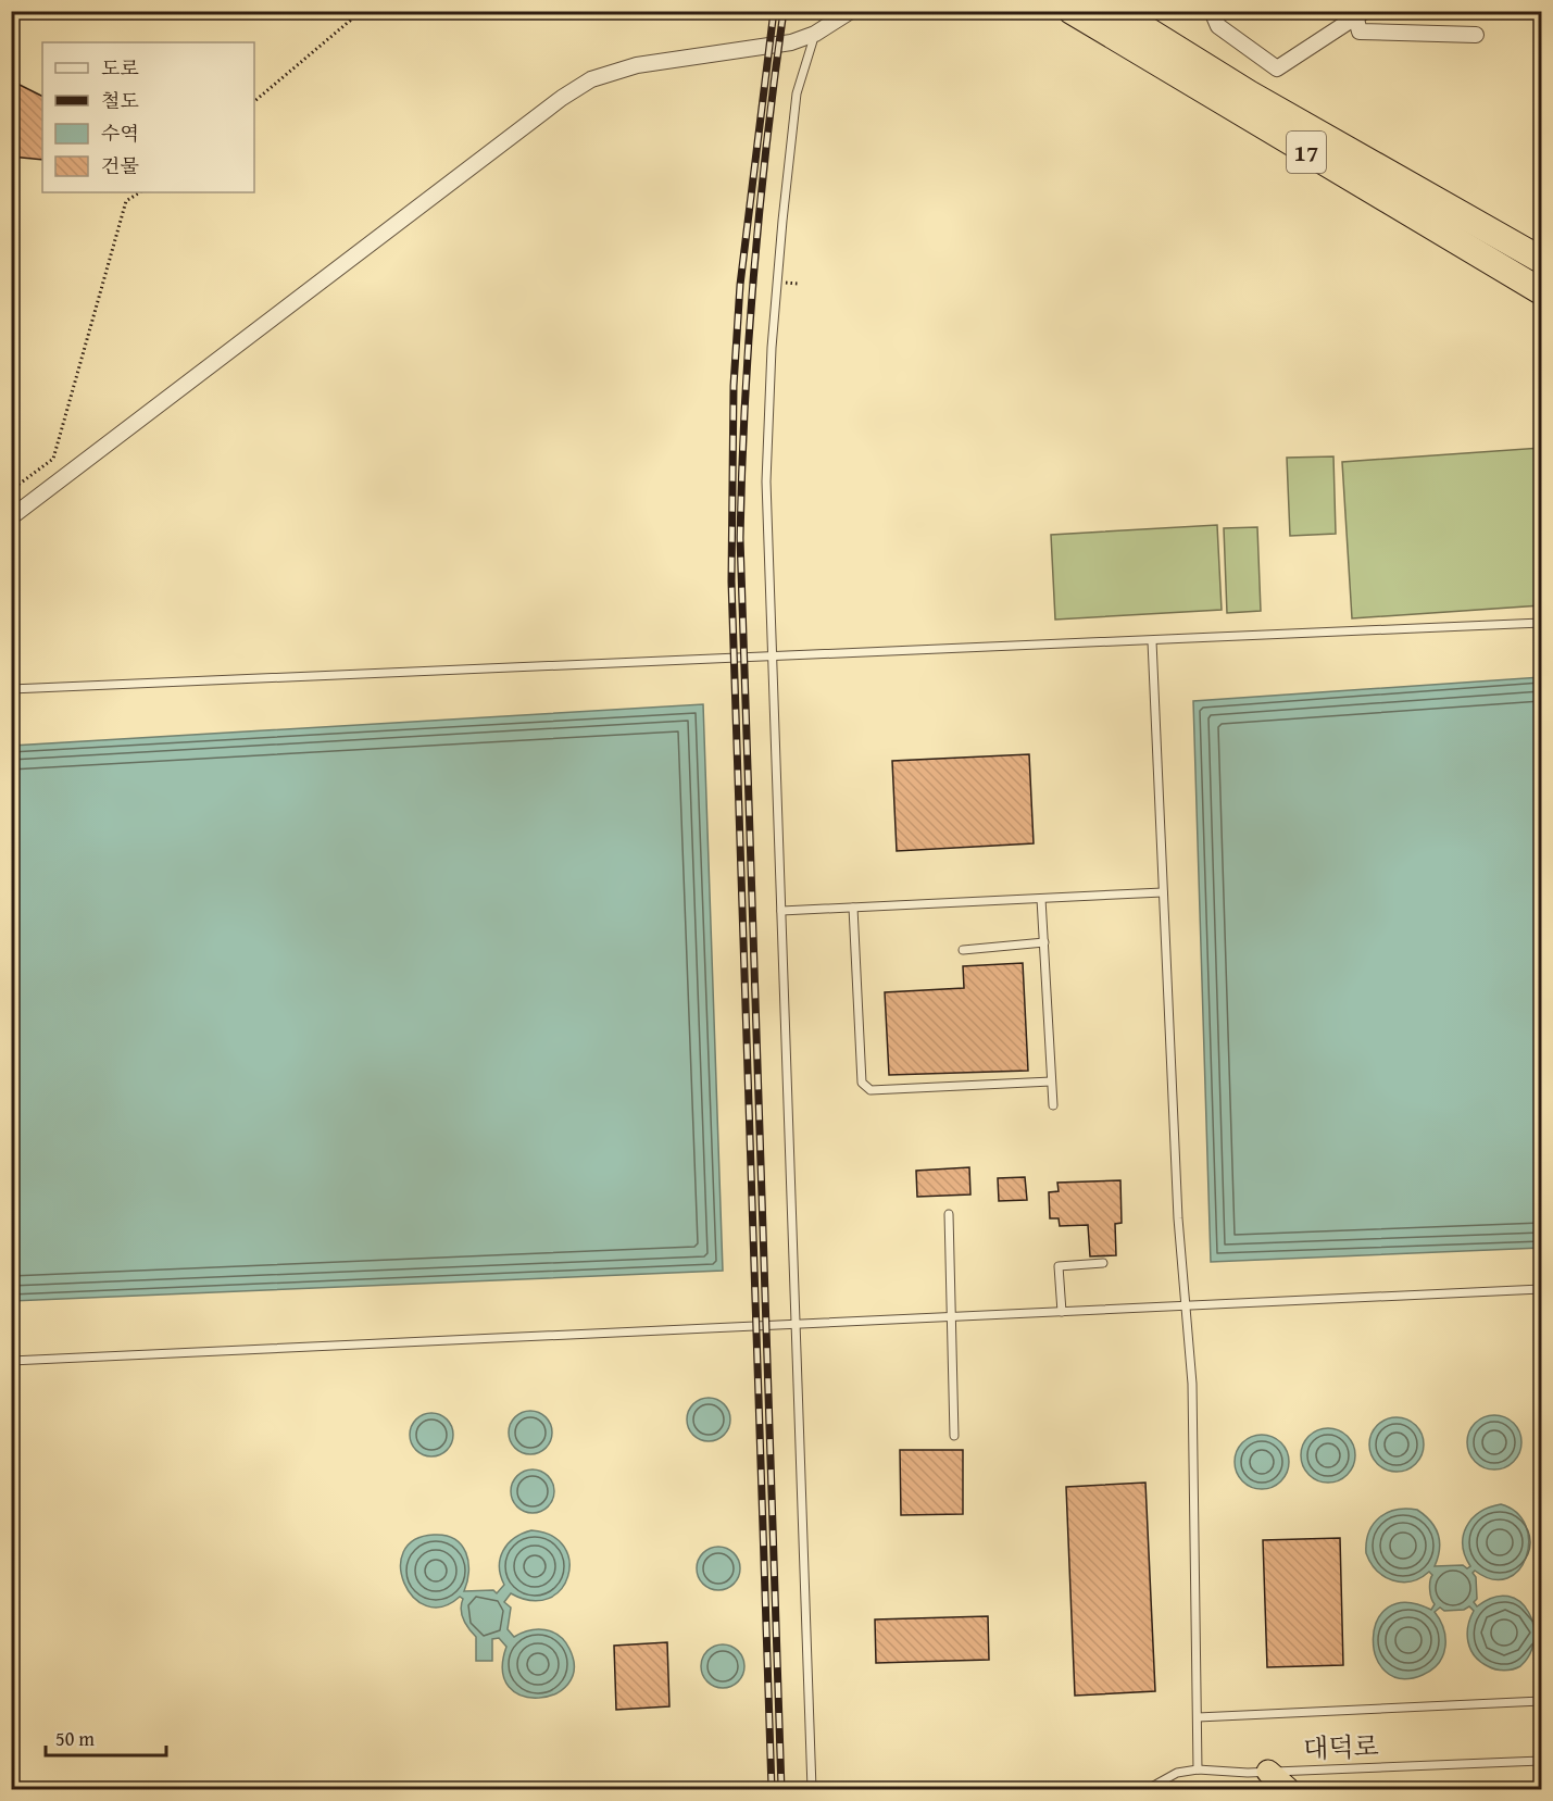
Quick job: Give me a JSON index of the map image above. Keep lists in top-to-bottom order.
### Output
{
  "streets": {
    "highway": ["17"],
    "lane": ["대덕로"]
  },
  "legend": [
    "도로",
    "철도",
    "수역",
    "건물"
  ],
  "scale_bar": "50 m"
}
